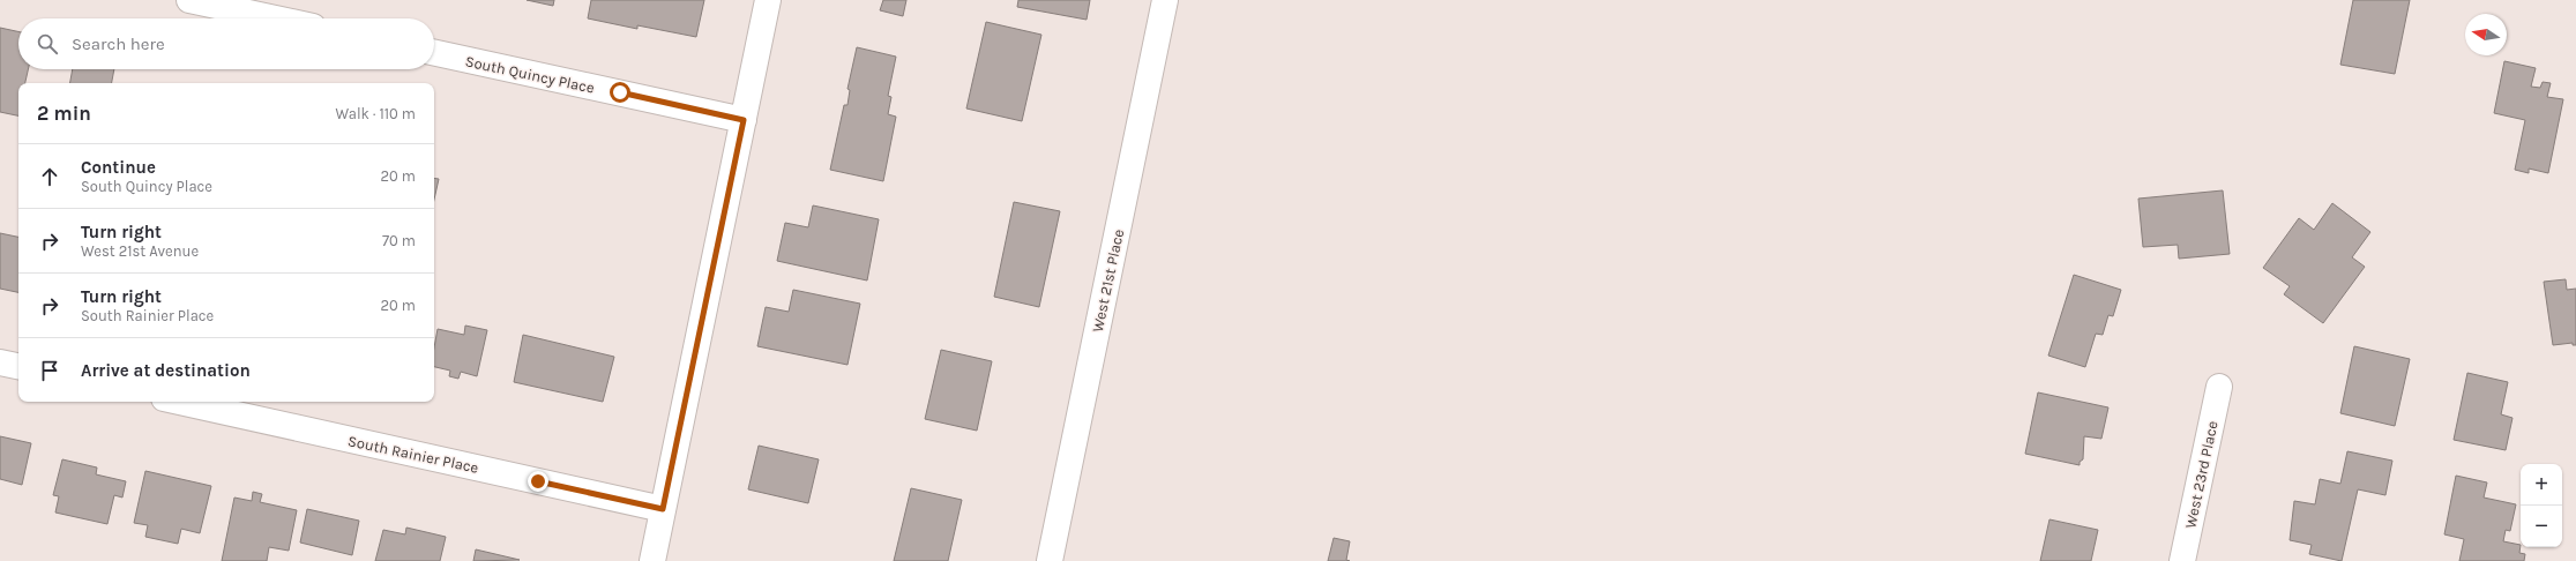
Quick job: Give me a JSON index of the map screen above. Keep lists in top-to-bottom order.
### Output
{
  "streets": {
    "street": [
      "South Quincy Place",
      "West 21st Place",
      "South Rainier Place",
      "West 23rd Place"
    ]
  },
  "north": "left",
  "page": {
    "search": "Search here",
    "heading": ["2 min", "Walk · 110 m"],
    "list": [
      ["Continue", "South Quincy Place", "20 m"],
      ["Turn right", "West 21st Avenue", "70 m"],
      ["Turn right", "South Rainier Place", "20 m"],
      "Arrive at destination"
    ],
    "map_buttons": ["+", "−"]
  }
}
